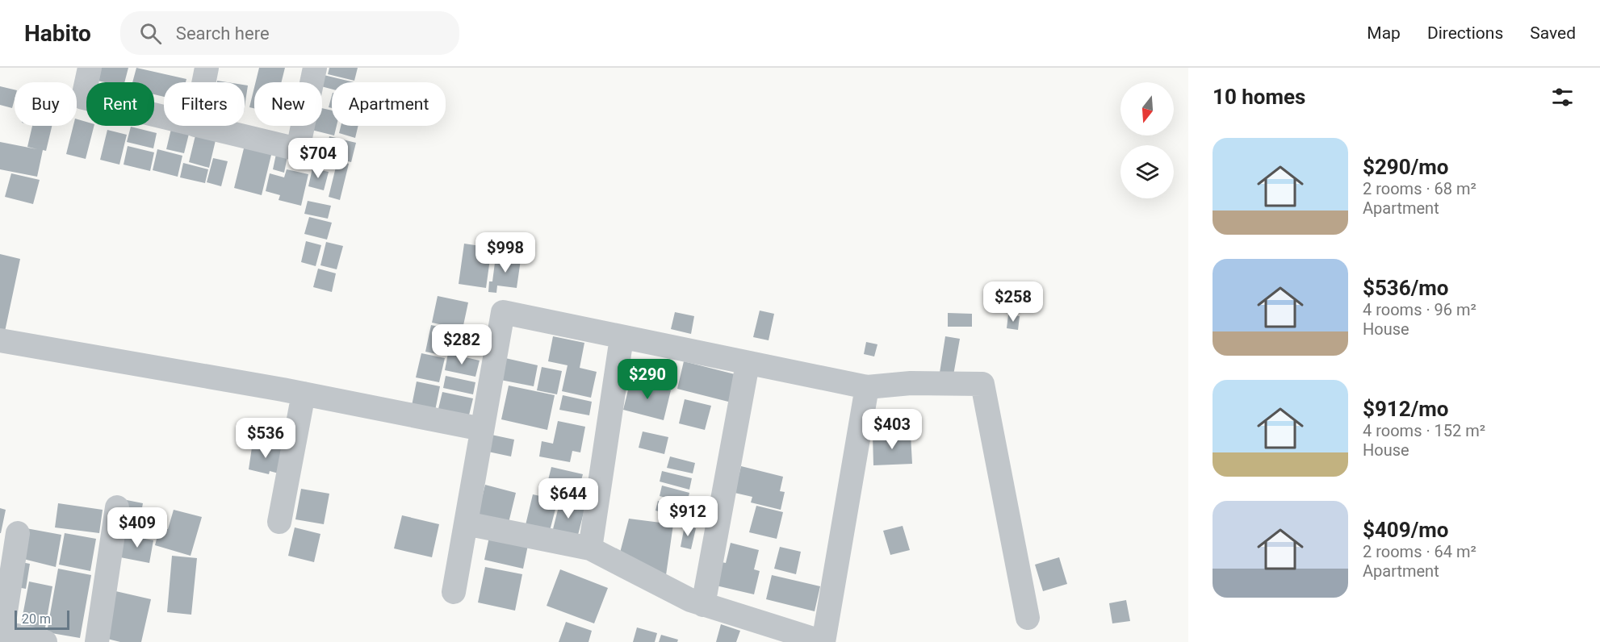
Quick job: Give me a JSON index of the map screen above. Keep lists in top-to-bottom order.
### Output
{
  "scale_bar": "20 m",
  "north": "bottom",
  "page": {
    "header": "Habito",
    "search": "Search here",
    "nav": ["Map", "Directions", "Saved"],
    "heading": "10 homes",
    "chip": [
      "Buy",
      "Rent",
      "Filters",
      "New",
      "Apartment"
    ],
    "list": [
      {
        "name": "$290/mo",
        "note": "2 rooms · 68 m² · Apartment"
      },
      {
        "name": "$536/mo",
        "note": "4 rooms · 96 m² · House"
      },
      {
        "name": "$912/mo",
        "note": "4 rooms · 152 m² · House"
      },
      {
        "name": "$409/mo",
        "note": "2 rooms · 64 m² · Apartment"
      }
    ],
    "price": [
      "$704",
      "$998",
      "$258",
      "$282",
      "$290",
      "$403",
      "$536",
      "$644",
      "$912",
      "$409"
    ],
    "scale": "20 m"
  }
}
